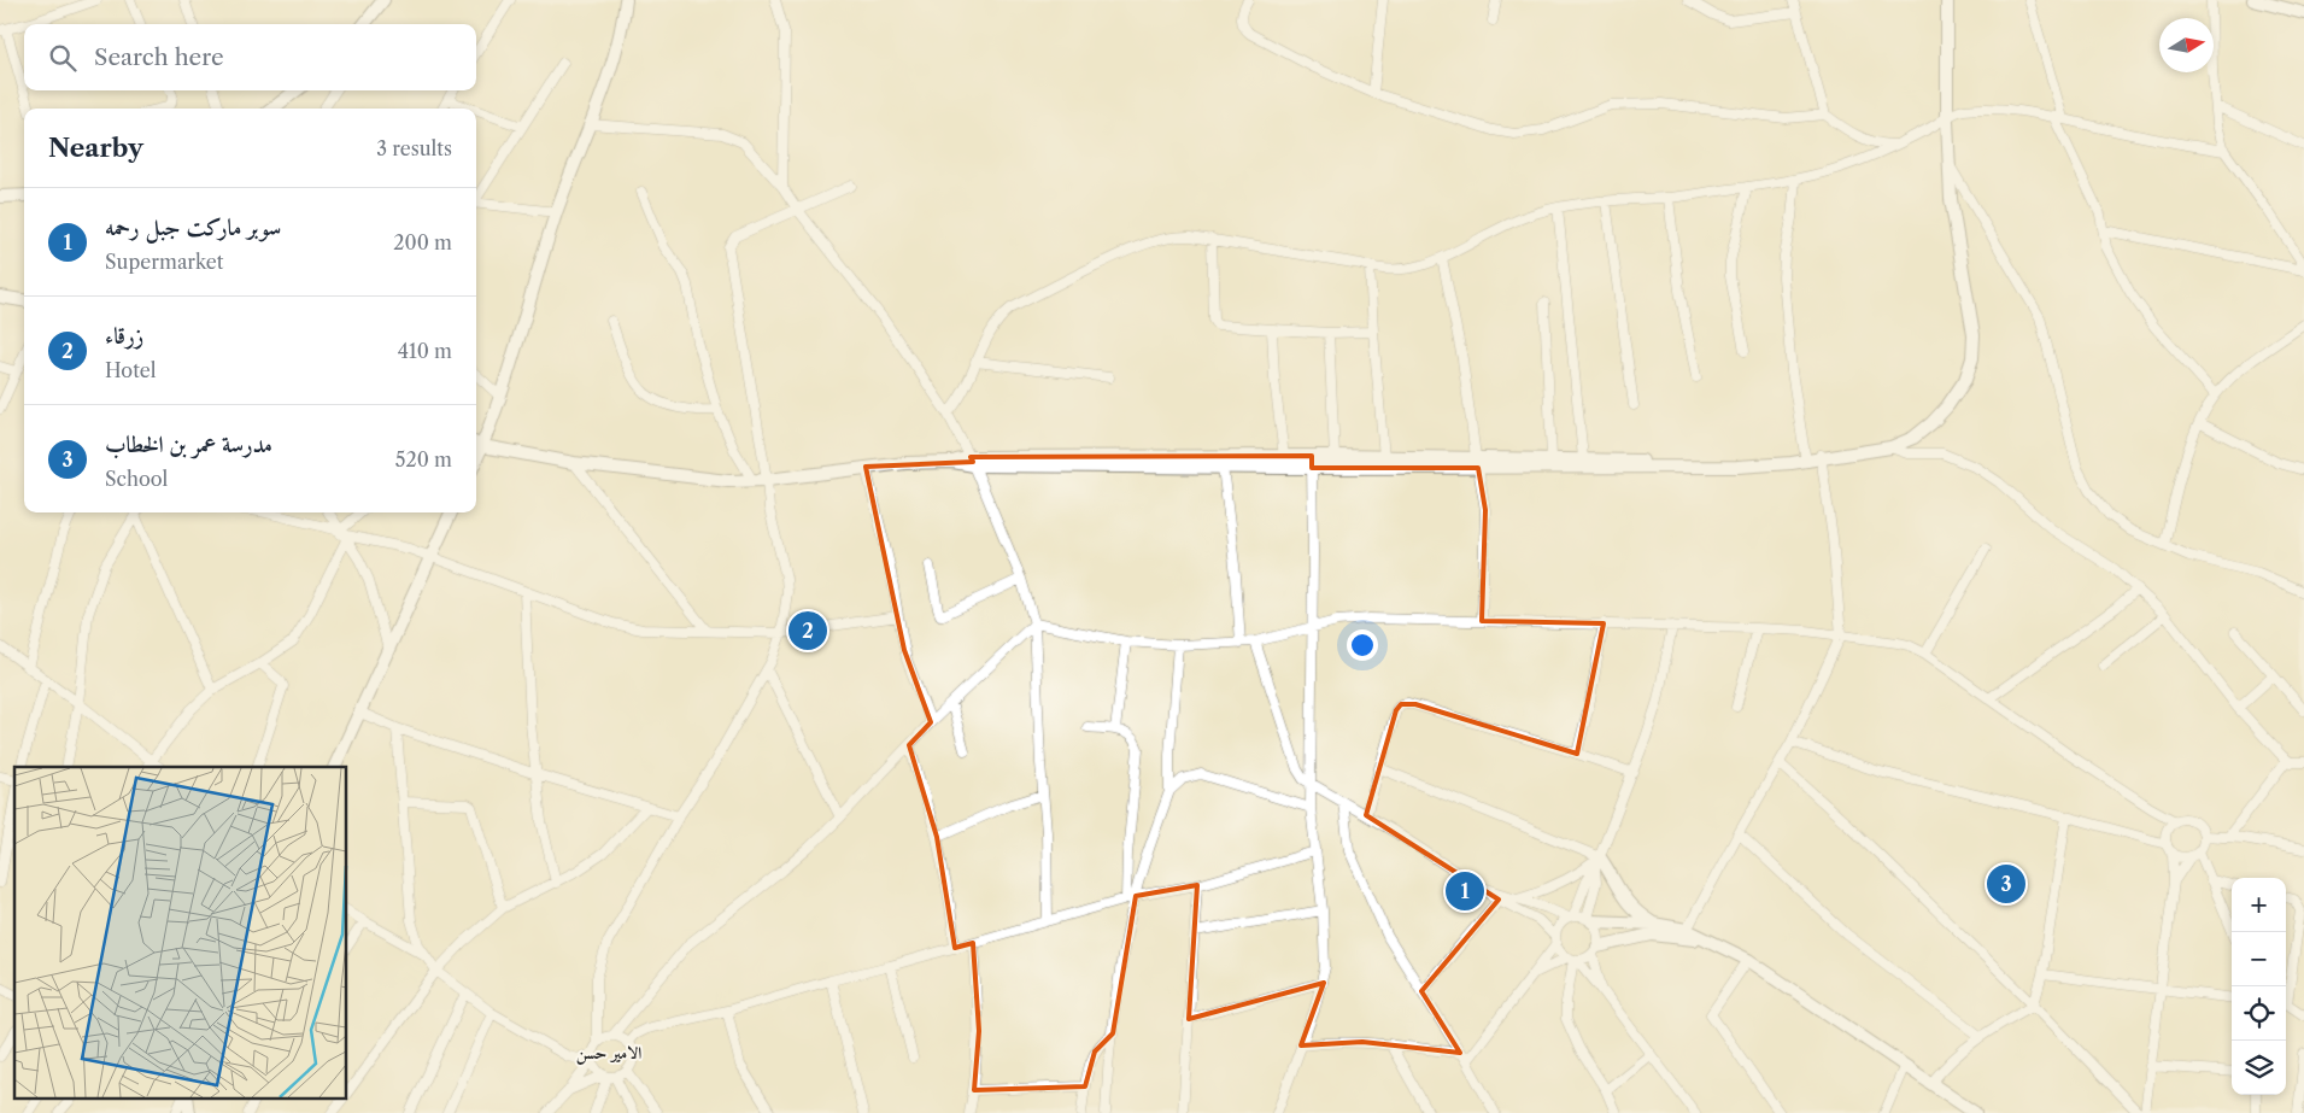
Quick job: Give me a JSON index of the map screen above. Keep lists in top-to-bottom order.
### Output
{
  "districts": ["الامير حسن"],
  "north": "right",
  "page": {
    "search": "Search here",
    "heading": ["Nearby", "3 results"],
    "list": [
      {
        "mark": "1",
        "name": "سوبر ماركت جبل رحمه",
        "note": "Supermarket",
        "value": "200 m"
      },
      {
        "mark": "2",
        "name": "زرقاء",
        "note": "Hotel",
        "value": "410 m"
      },
      {
        "mark": "3",
        "name": "مدرسة عمر بن الخطاب",
        "note": "School",
        "value": "520 m"
      }
    ],
    "pins": ["2", "3", "1"],
    "map_buttons": ["+", "−"]
  }
}
